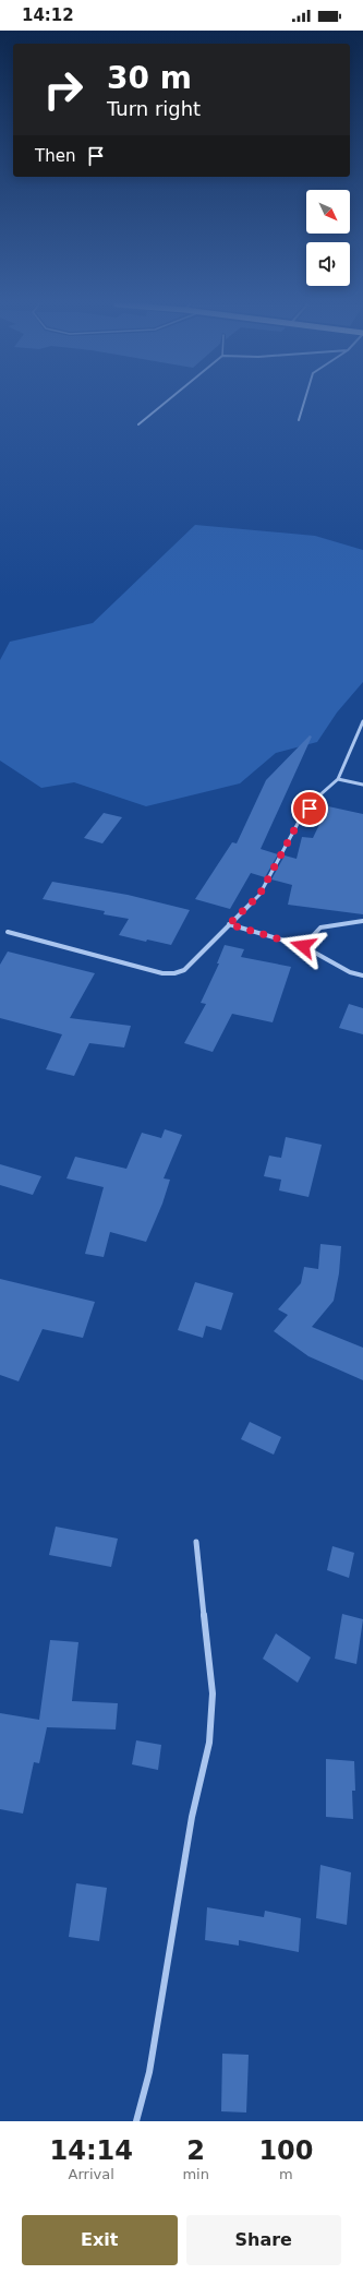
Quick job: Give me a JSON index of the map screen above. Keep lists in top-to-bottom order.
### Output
{
  "north": "bottom right",
  "page": {
    "status": "14:12",
    "turn": ["30 m", "Turn right"],
    "then": "Then",
    "eta": [
      "14:14",
      "Arrival",
      "2",
      "min",
      "100",
      "m"
    ],
    "buttons": ["Exit", "Share"]
  }
}
